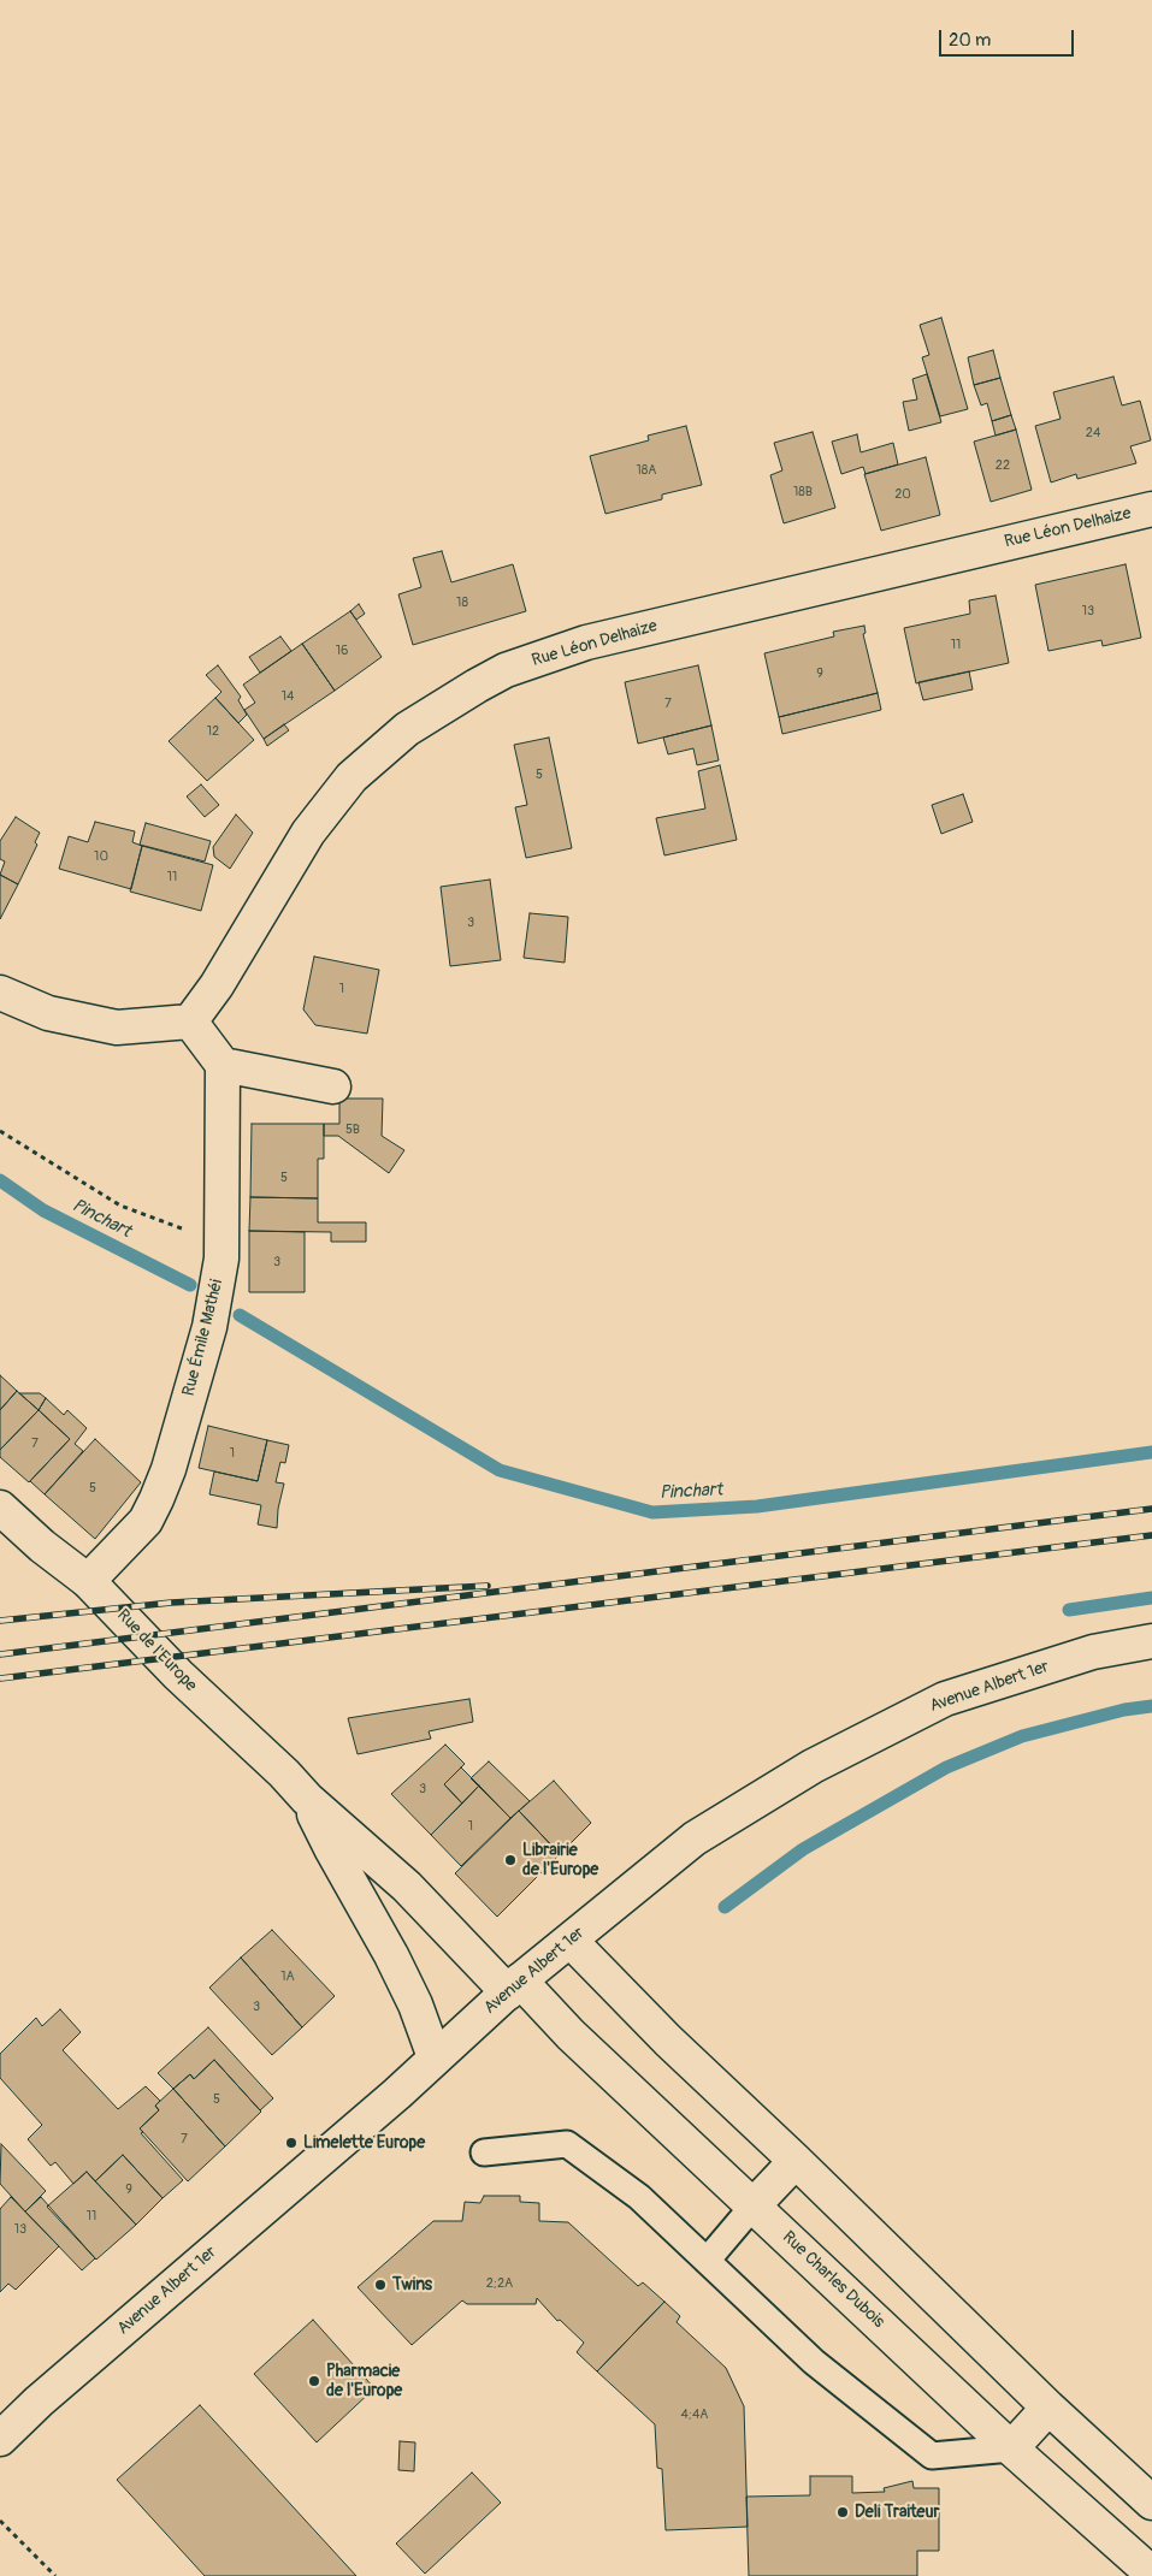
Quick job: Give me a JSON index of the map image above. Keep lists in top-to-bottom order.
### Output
{
  "streets": {
    "street": [
      "Rue Léon Delhaize",
      "Rue Émile Mathéi",
      "Rue de l'Europe",
      "Avenue Albert 1er",
      "Rue Charles Dubois"
    ]
  },
  "crossings": [
    ["Rue Émile Mathéi", "Rue de l'Europe"],
    ["Rue de l'Europe", "Avenue Albert 1er"],
    ["Rue de l'Europe", "Rue Charles Dubois"],
    ["Avenue Albert 1er", "Rue Charles Dubois"]
  ],
  "water": ["Pinchart"],
  "places": [
    "Librairie de l'Europe",
    "Limelette Europe",
    "Twins",
    "Pharmacie de l'Europe",
    "Deli Traiteur"
  ],
  "house_numbers": [
    "24",
    "22",
    "18A",
    "18B",
    "20",
    "18",
    "13",
    "11",
    "16",
    "9",
    "14",
    "7",
    "12",
    "5",
    "10",
    "11",
    "3",
    "1",
    "5B",
    "5",
    "3",
    "7",
    "1",
    "5",
    "3",
    "1",
    "1A",
    "3",
    "5",
    "7",
    "9",
    "11",
    "13",
    "2;2A",
    "4;4A"
  ],
  "scale_bar": "20 m"
}
